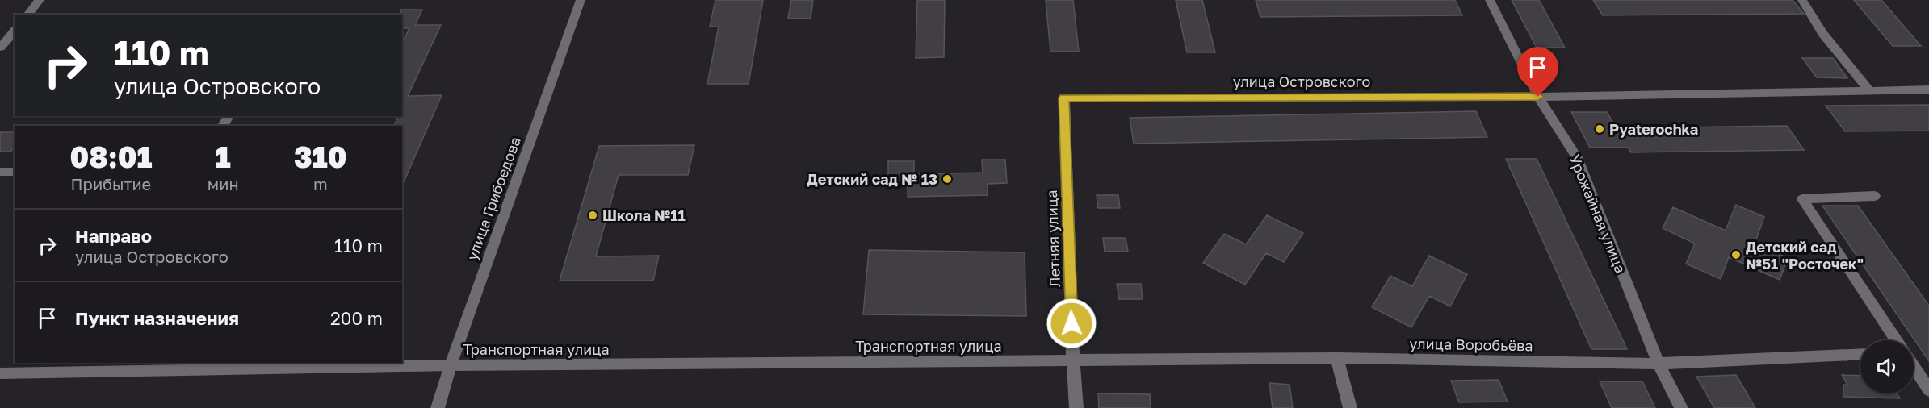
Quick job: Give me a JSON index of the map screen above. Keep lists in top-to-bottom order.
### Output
{
  "streets": {
    "street": [
      "улица Островского",
      "улица Грибоедова",
      "Урожайная улица",
      "Летняя улица",
      "улица Воробьёва",
      "Транспортная улица"
    ]
  },
  "crossings": [
    ["улица Островского", "Урожайная улица"],
    ["улица Островского", "Летняя улица"],
    ["улица Грибоедова", "Транспортная улица"],
    ["Урожайная улица", "улица Воробьёва"],
    ["Летняя улица", "улица Воробьёва"],
    ["Летняя улица", "Транспортная улица"],
    ["улица Воробьёва", "Транспортная улица"]
  ],
  "places": [
    "Pyaterochka",
    "Детский сад № 13",
    "Школа №11",
    "Детский сад №51 \"Росточек\""
  ],
  "page": {
    "turn": ["110 m", "улица Островского"],
    "eta": [
      "08:01",
      "Прибытие",
      "1",
      "мин",
      "310",
      "m"
    ],
    "list": [
      {
        "name": "Направо",
        "note": "улица Островского",
        "value": "110 m"
      },
      {
        "name": "Пункт назначения",
        "value": "200 m"
      }
    ]
  }
}
